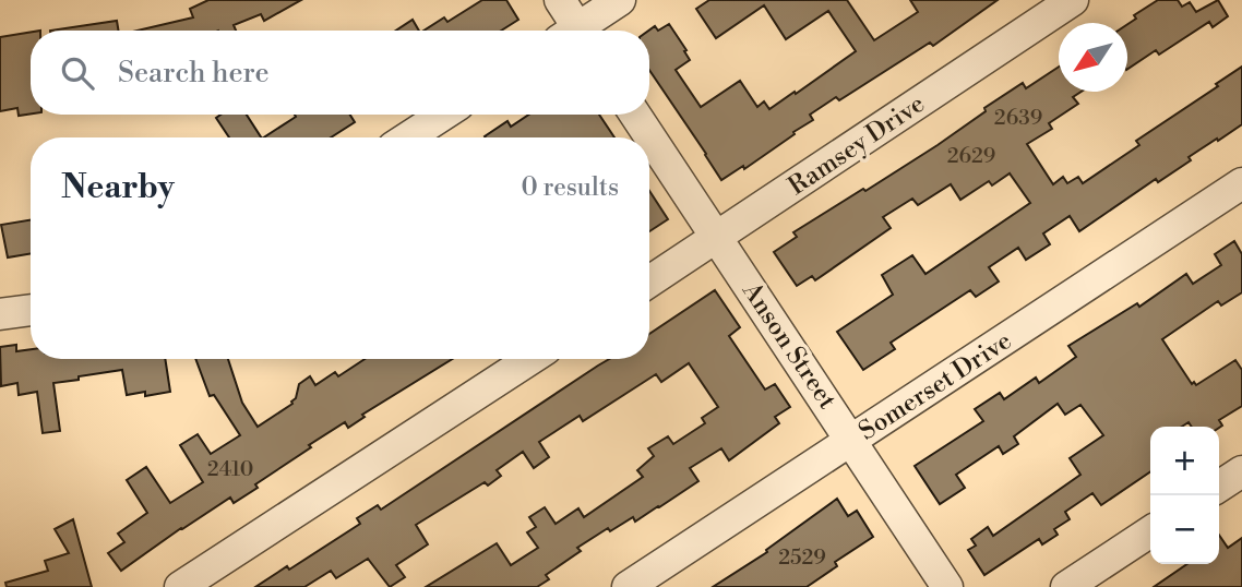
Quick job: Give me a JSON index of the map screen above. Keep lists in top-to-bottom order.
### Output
{
  "streets": {
    "street": ["Ramsey Drive", "Anson Street", "Somerset Drive"]
  },
  "crossings": [
    ["Ramsey Drive", "Anson Street"],
    ["Anson Street", "Somerset Drive"]
  ],
  "house_numbers": [
    "2639",
    "2629",
    "2410",
    "2529"
  ],
  "north": "bottom left",
  "page": {
    "search": "Search here",
    "heading": ["Nearby", "0 results"],
    "map_buttons": ["+", "−"]
  }
}
